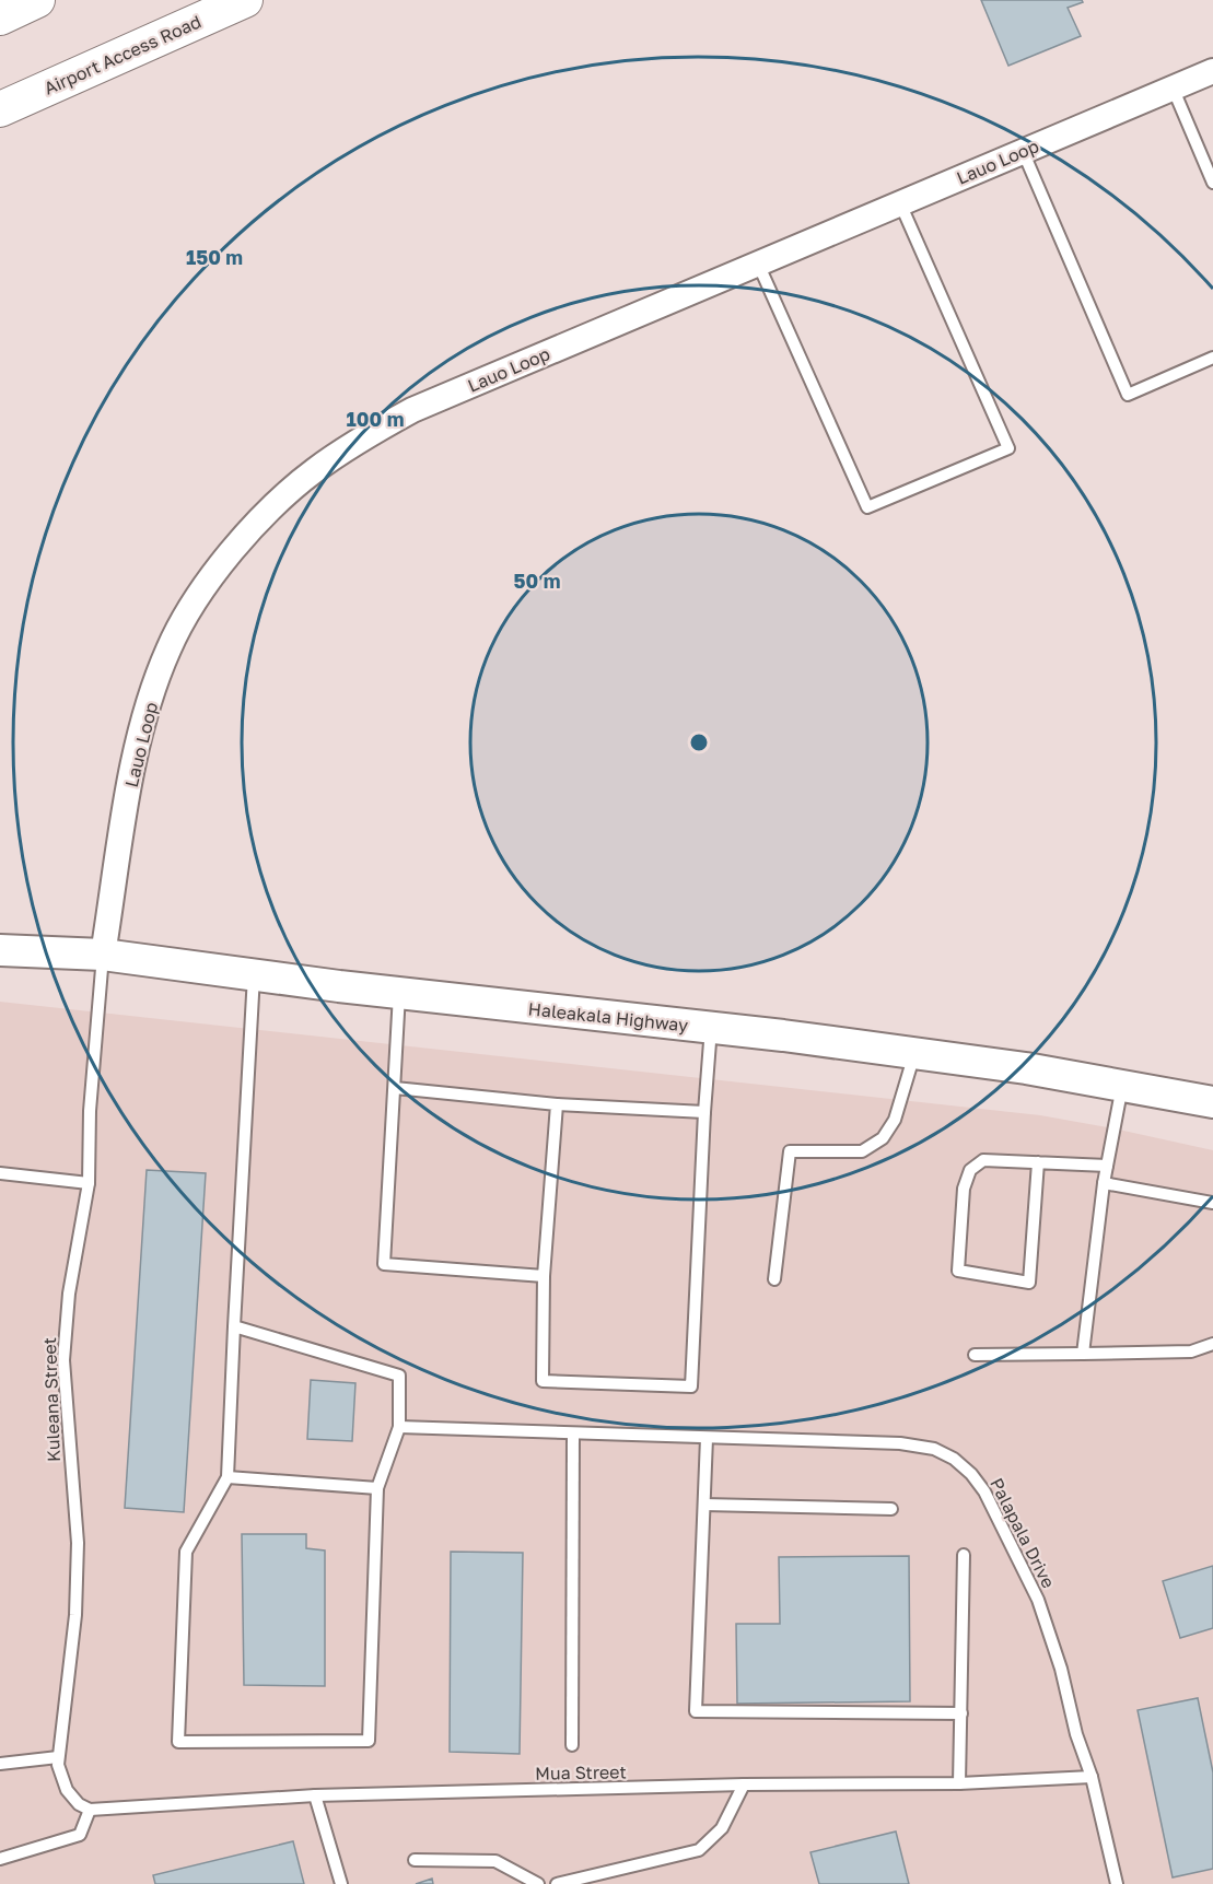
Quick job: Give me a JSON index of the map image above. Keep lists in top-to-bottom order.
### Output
{
  "streets": {
    "main road": ["Airport Access Road"],
    "street": ["Lauo Loop", "Haleakala Highway"],
    "lane": ["Kuleana Street", "Palapala Drive", "Mua Street"]
  },
  "crossings": [
    ["Lauo Loop", "Haleakala Highway"],
    ["Lauo Loop", "Kuleana Street"],
    ["Haleakala Highway", "Kuleana Street"],
    ["Kuleana Street", "Mua Street"],
    ["Palapala Drive", "Mua Street"]
  ],
  "rings": ["150 m", "100 m", "50 m"]
}
